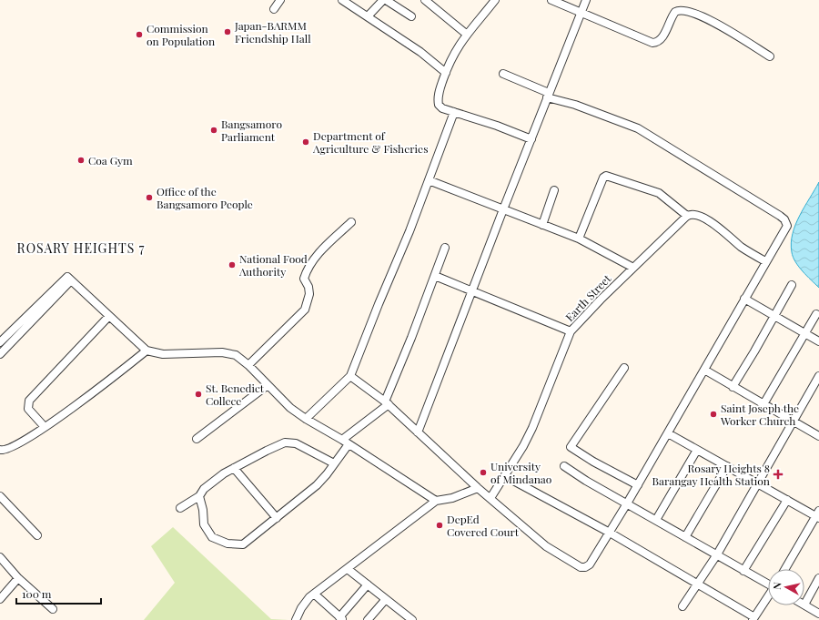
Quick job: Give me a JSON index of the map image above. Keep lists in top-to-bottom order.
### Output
{
  "streets": {
    "street": ["Earth Street"]
  },
  "districts": ["ROSARY HEIGHTS 7"],
  "places": {
    "other": [
      "Japan-BARMM Friendship Hall",
      "Commission on Population",
      "Bangsamoro Parliament",
      "Department of Agriculture & Fisheries",
      "Coa Gym",
      "Office of the Bangsamoro People",
      "National Food Authority",
      "St. Benedict Collece",
      "Saint Joseph the Worker Church",
      "University of Mindanao",
      "DepEd Covered Court"
    ],
    "health": ["Rosary Heights 8 Barangay Health Station"]
  },
  "scale_bar": "100 m",
  "north": "left"
}
